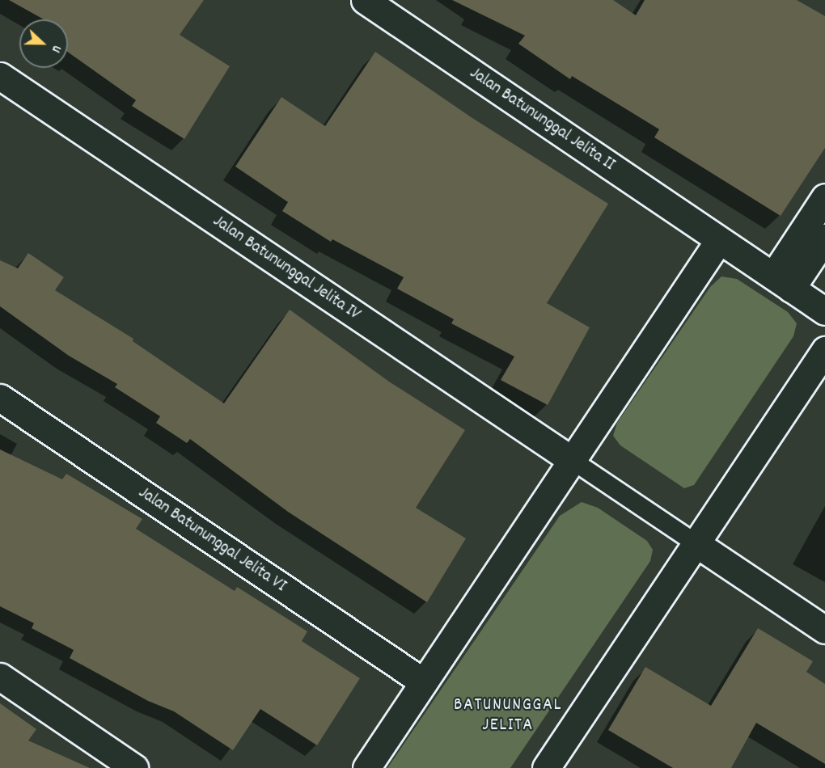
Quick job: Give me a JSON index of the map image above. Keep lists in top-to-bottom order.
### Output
{
  "streets": {
    "street": ["Jalan Batununggal Jelita II", "Jalan Batununggal Jelita IV", "Jalan Batununggal Jelita VI"]
  },
  "districts": ["BATUNUNGGAL JELITA"],
  "north": "right"
}
